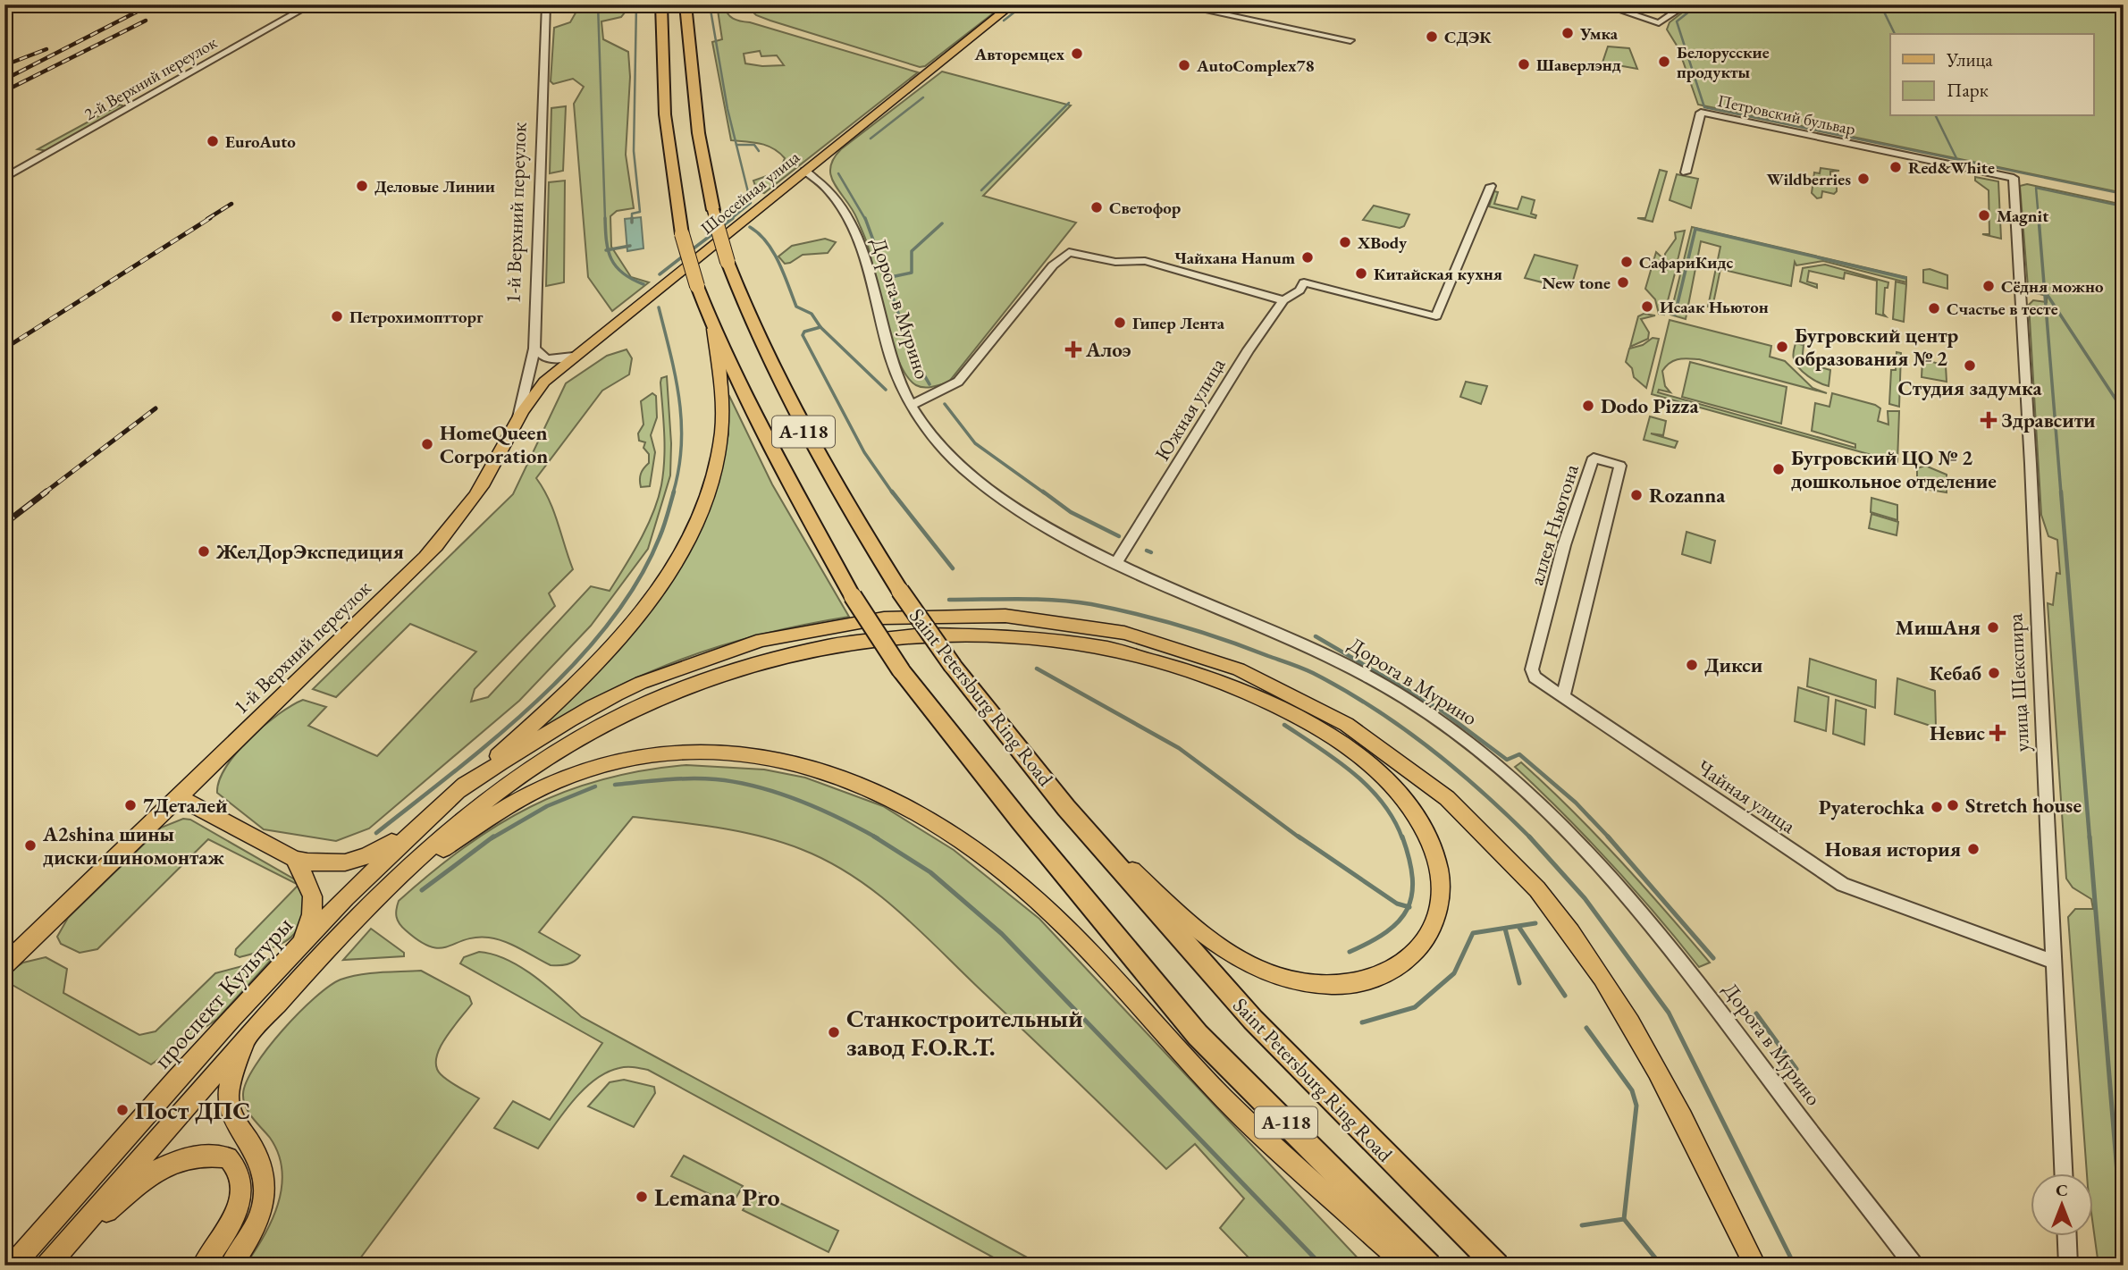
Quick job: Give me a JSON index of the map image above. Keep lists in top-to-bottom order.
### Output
{
  "streets": {
    "highway": ["А-118", "Saint Petersburg Ring Road"],
    "main road": ["Шоссейная улица", "1-й Верхний переулок", "проспект Культуры"],
    "street": [
      "2-й Верхний переулок",
      "Петровский бульвар",
      "Дорога в Мурино",
      "Южная улица",
      "аллея Ньютона",
      "улица Шекспира",
      "Чайная улица"
    ]
  },
  "crossings": [
    ["Петровский бульвар", "улица Шекспира"],
    ["Шоссейная улица", "1-й Верхний переулок"],
    ["Шоссейная улица", "Дорога в Мурино"],
    ["Дорога в Мурино", "Южная улица"],
    ["аллея Ньютона", "Чайная улица"],
    ["улица Шекспира", "Чайная улица"]
  ],
  "places": {
    "other": [
      "Умка",
      "СДЭК",
      "Авторемцех",
      "Белорусские продукты",
      "Шаверлэнд",
      "AutoComplex78",
      "EuroAuto",
      "Red&White",
      "Wildberries",
      "Деловые Линии",
      "Светофор",
      "Magnit",
      "XBody",
      "Чайхана Hanum",
      "СафариКидс",
      "Китайская кухня",
      "New tone",
      "Сёдня можно",
      "Исаак Ньютон",
      "Счастье в тесте",
      "Петрохимоптторг",
      "Гипер Лента",
      "Бугровский центр образования № 2",
      "Студия задумка",
      "Dodo Pizza",
      "HomeQueen Corporation",
      "Бугровский ЦО № 2 дошкольное отделение",
      "Rozanna",
      "ЖелДорЭкспедиция",
      "МишАня",
      "Дикси",
      "Кебаб",
      "7Деталей",
      "Stretch house",
      "Pyaterochka",
      "A2shina шины диски шиномонтаж",
      "Новая история",
      "Станкостроительный завод F.O.R.T.",
      "Пост ДПС",
      "Lemana Pro"
    ],
    "health": ["Алоэ", "Здравсити", "Невис"]
  },
  "legend": ["Улица", "Парк"],
  "north": "top"
}
